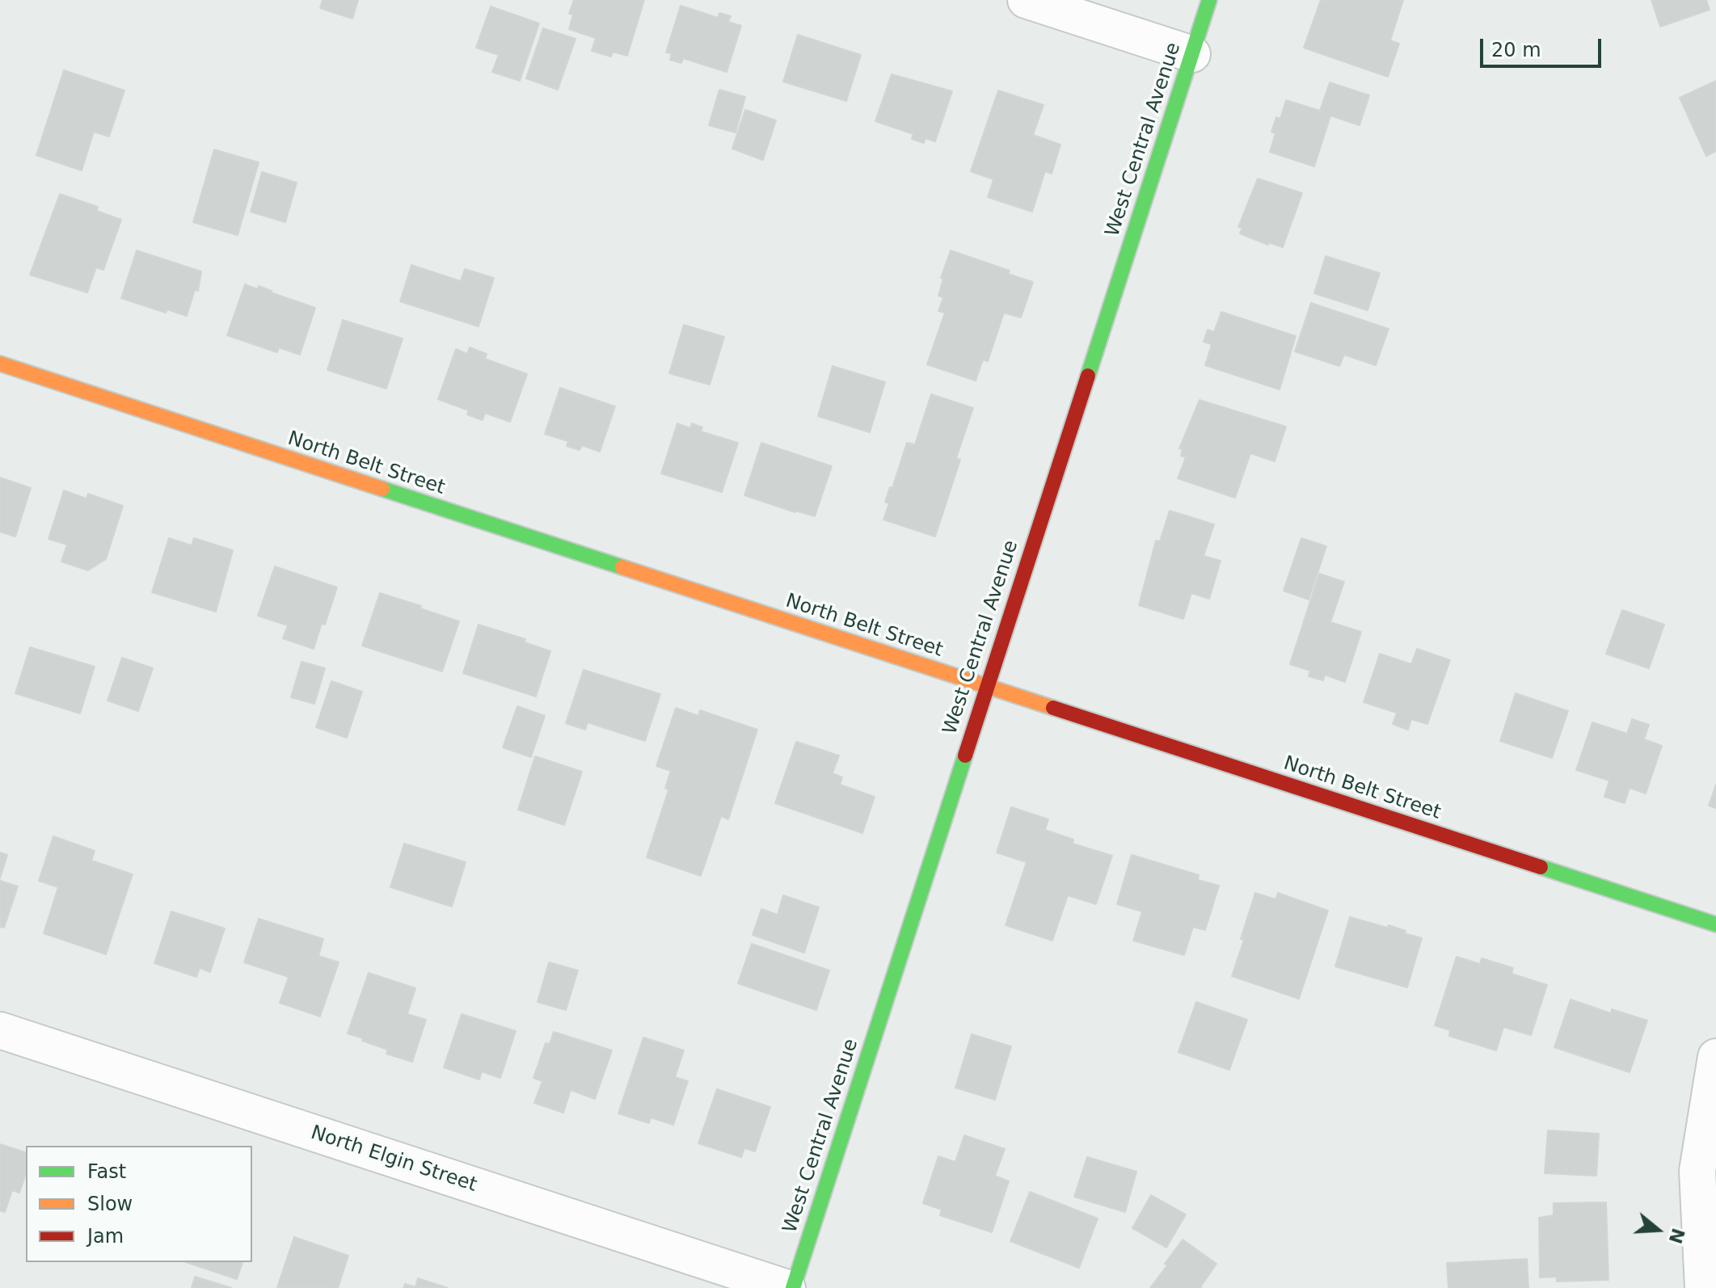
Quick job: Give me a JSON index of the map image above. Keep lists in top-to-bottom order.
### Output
{
  "streets": {
    "street": ["West Central Avenue", "North Belt Street", "North Elgin Street"]
  },
  "crossings": [
    ["West Central Avenue", "North Belt Street"]
  ],
  "legend": ["Fast", "Slow", "Jam"],
  "scale_bar": "20 m",
  "north": "right"
}
